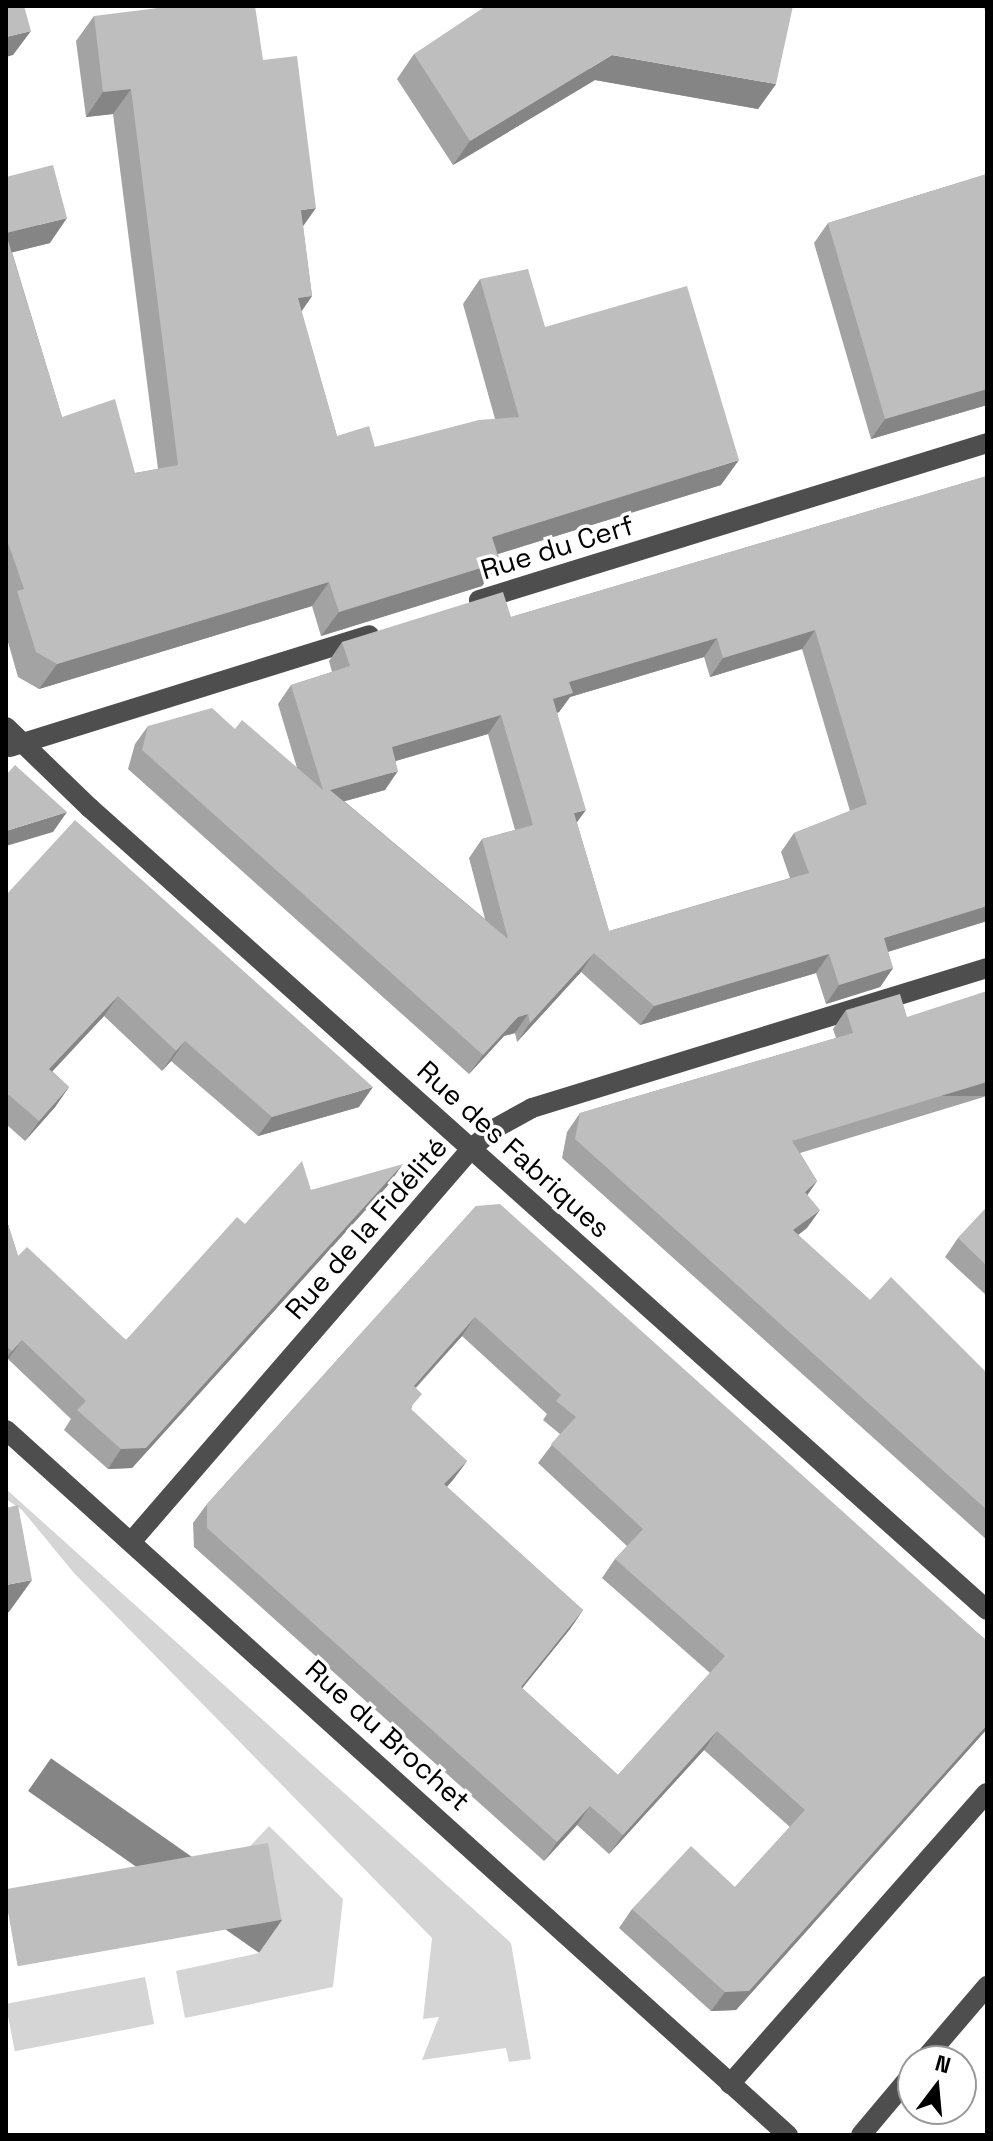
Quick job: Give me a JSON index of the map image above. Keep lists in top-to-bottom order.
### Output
{
  "streets": {
    "street": [
      "Rue du Cerf",
      "Rue des Fabriques",
      "Rue de la Fidélité",
      "Rue du Brochet"
    ]
  },
  "crossings": [
    ["Rue des Fabriques", "Rue de la Fidélité"],
    ["Rue de la Fidélité", "Rue du Brochet"]
  ],
  "north": "top"
}
